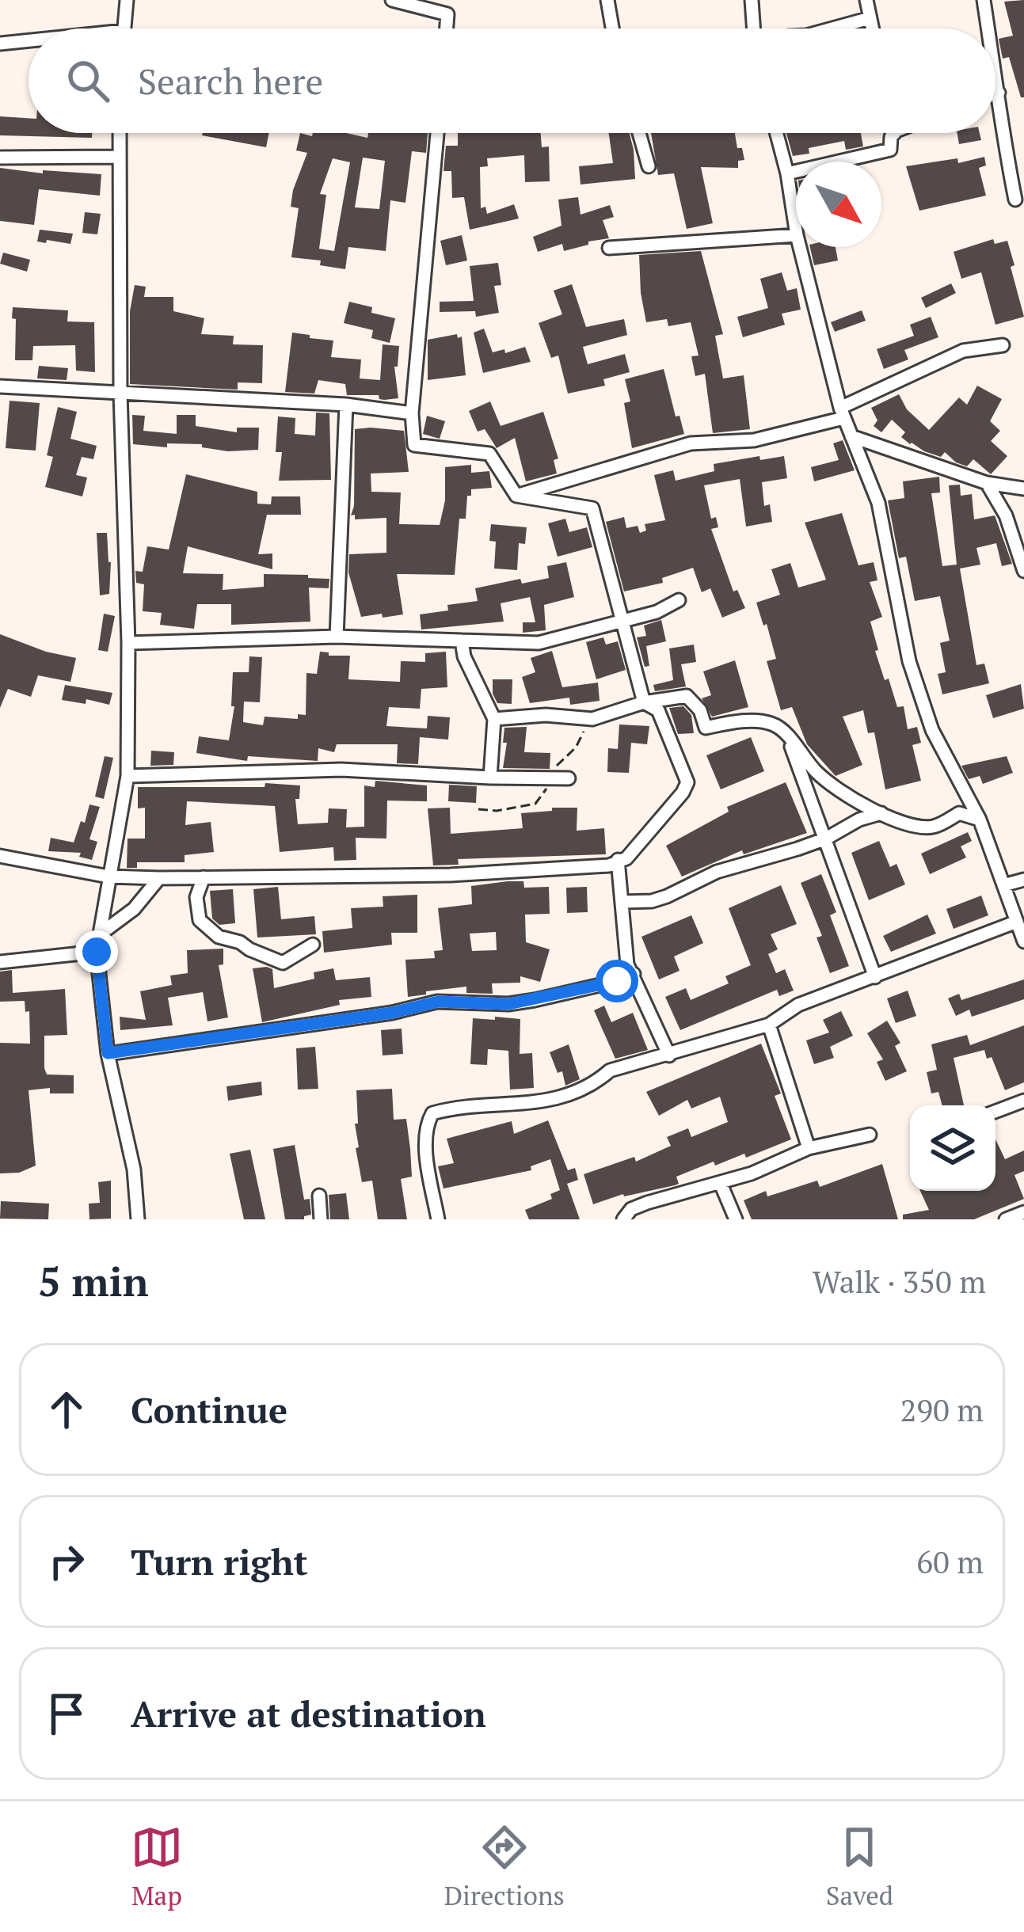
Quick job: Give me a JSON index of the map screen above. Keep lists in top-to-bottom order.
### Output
{
  "north": "bottom right",
  "page": {
    "search": "Search here",
    "heading": ["5 min", "Walk · 350 m"],
    "list": [
      ["Continue", "290 m"],
      ["Turn right", "60 m"],
      "Arrive at destination"
    ],
    "nav": ["Map", "Directions", "Saved"]
  }
}
